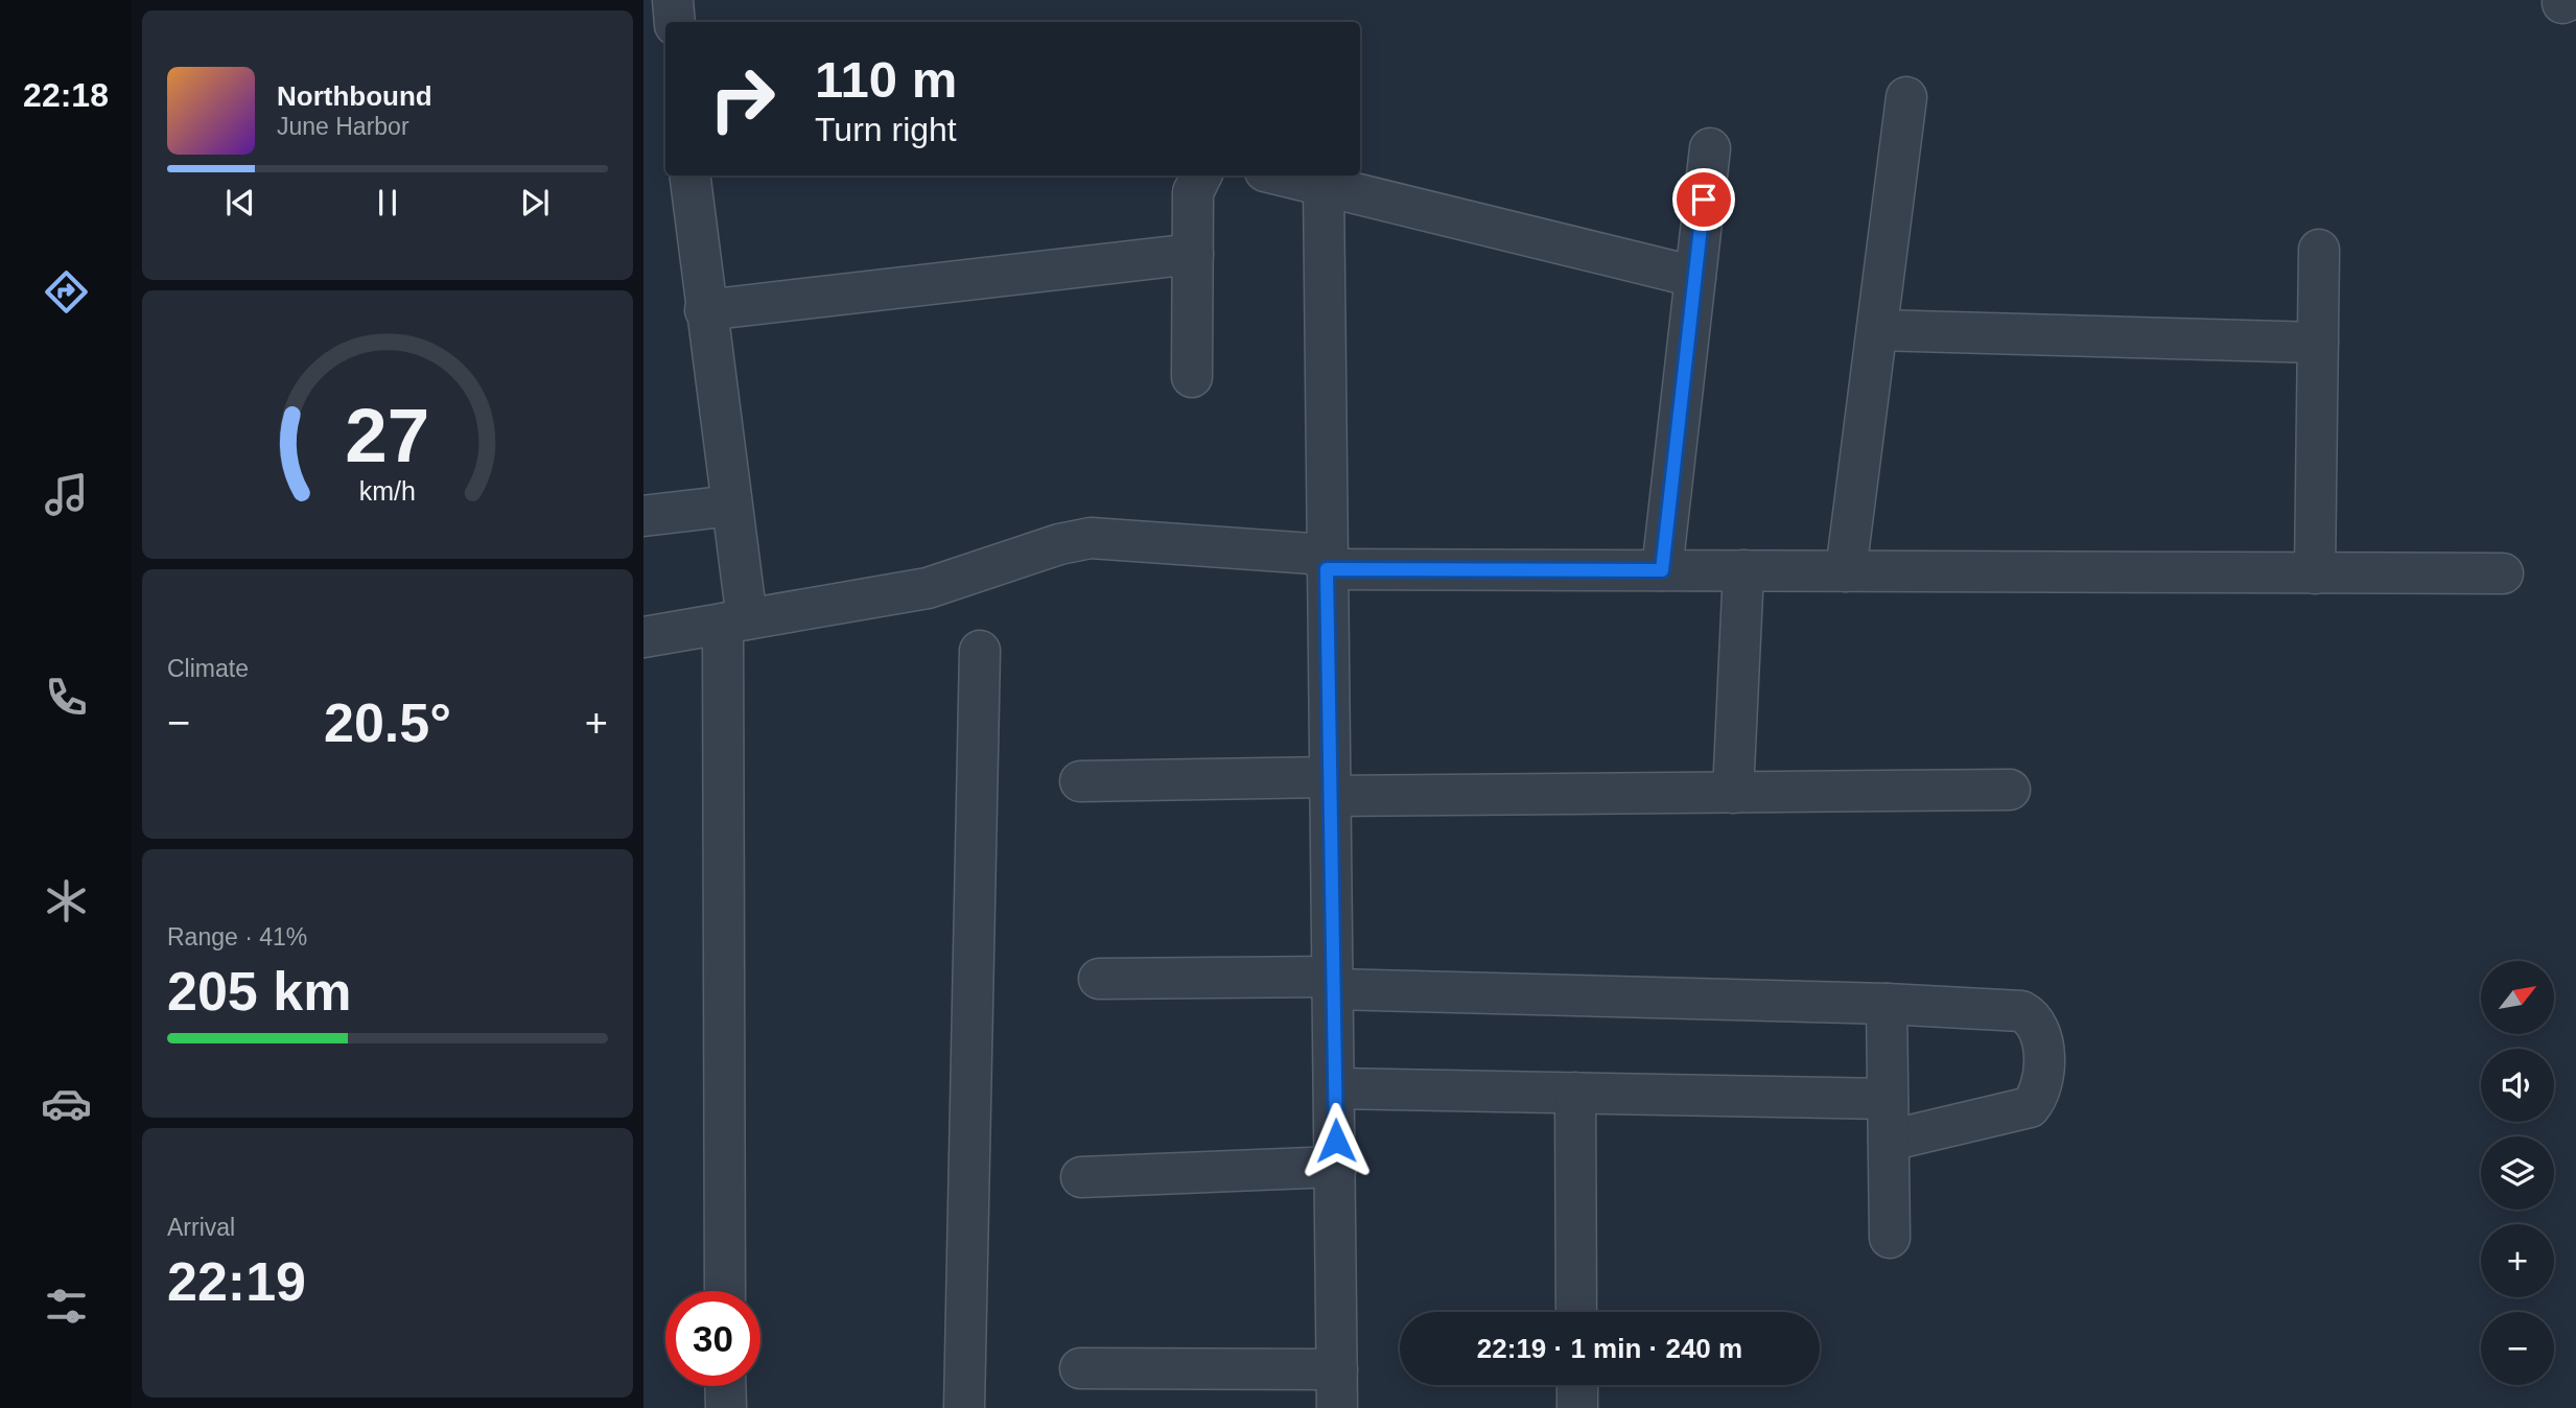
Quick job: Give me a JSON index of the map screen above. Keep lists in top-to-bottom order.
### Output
{
  "north": "top right",
  "page": {
    "tabs": "22:18",
    "turn": ["110 m", "Turn right"],
    "song": ["Northbound", "June Harbor"],
    "tile": [
      "Climate",
      ["Range · 41%", "205 km"],
      ["Arrival", "22:19"]
    ],
    "heat": ["−", "20.5°", "+"],
    "map_buttons": ["+", "−"],
    "limit": "30",
    "trip": "22:19 · 1 min · 240 m",
    "gauge": ["27", "km/h"]
  }
}
